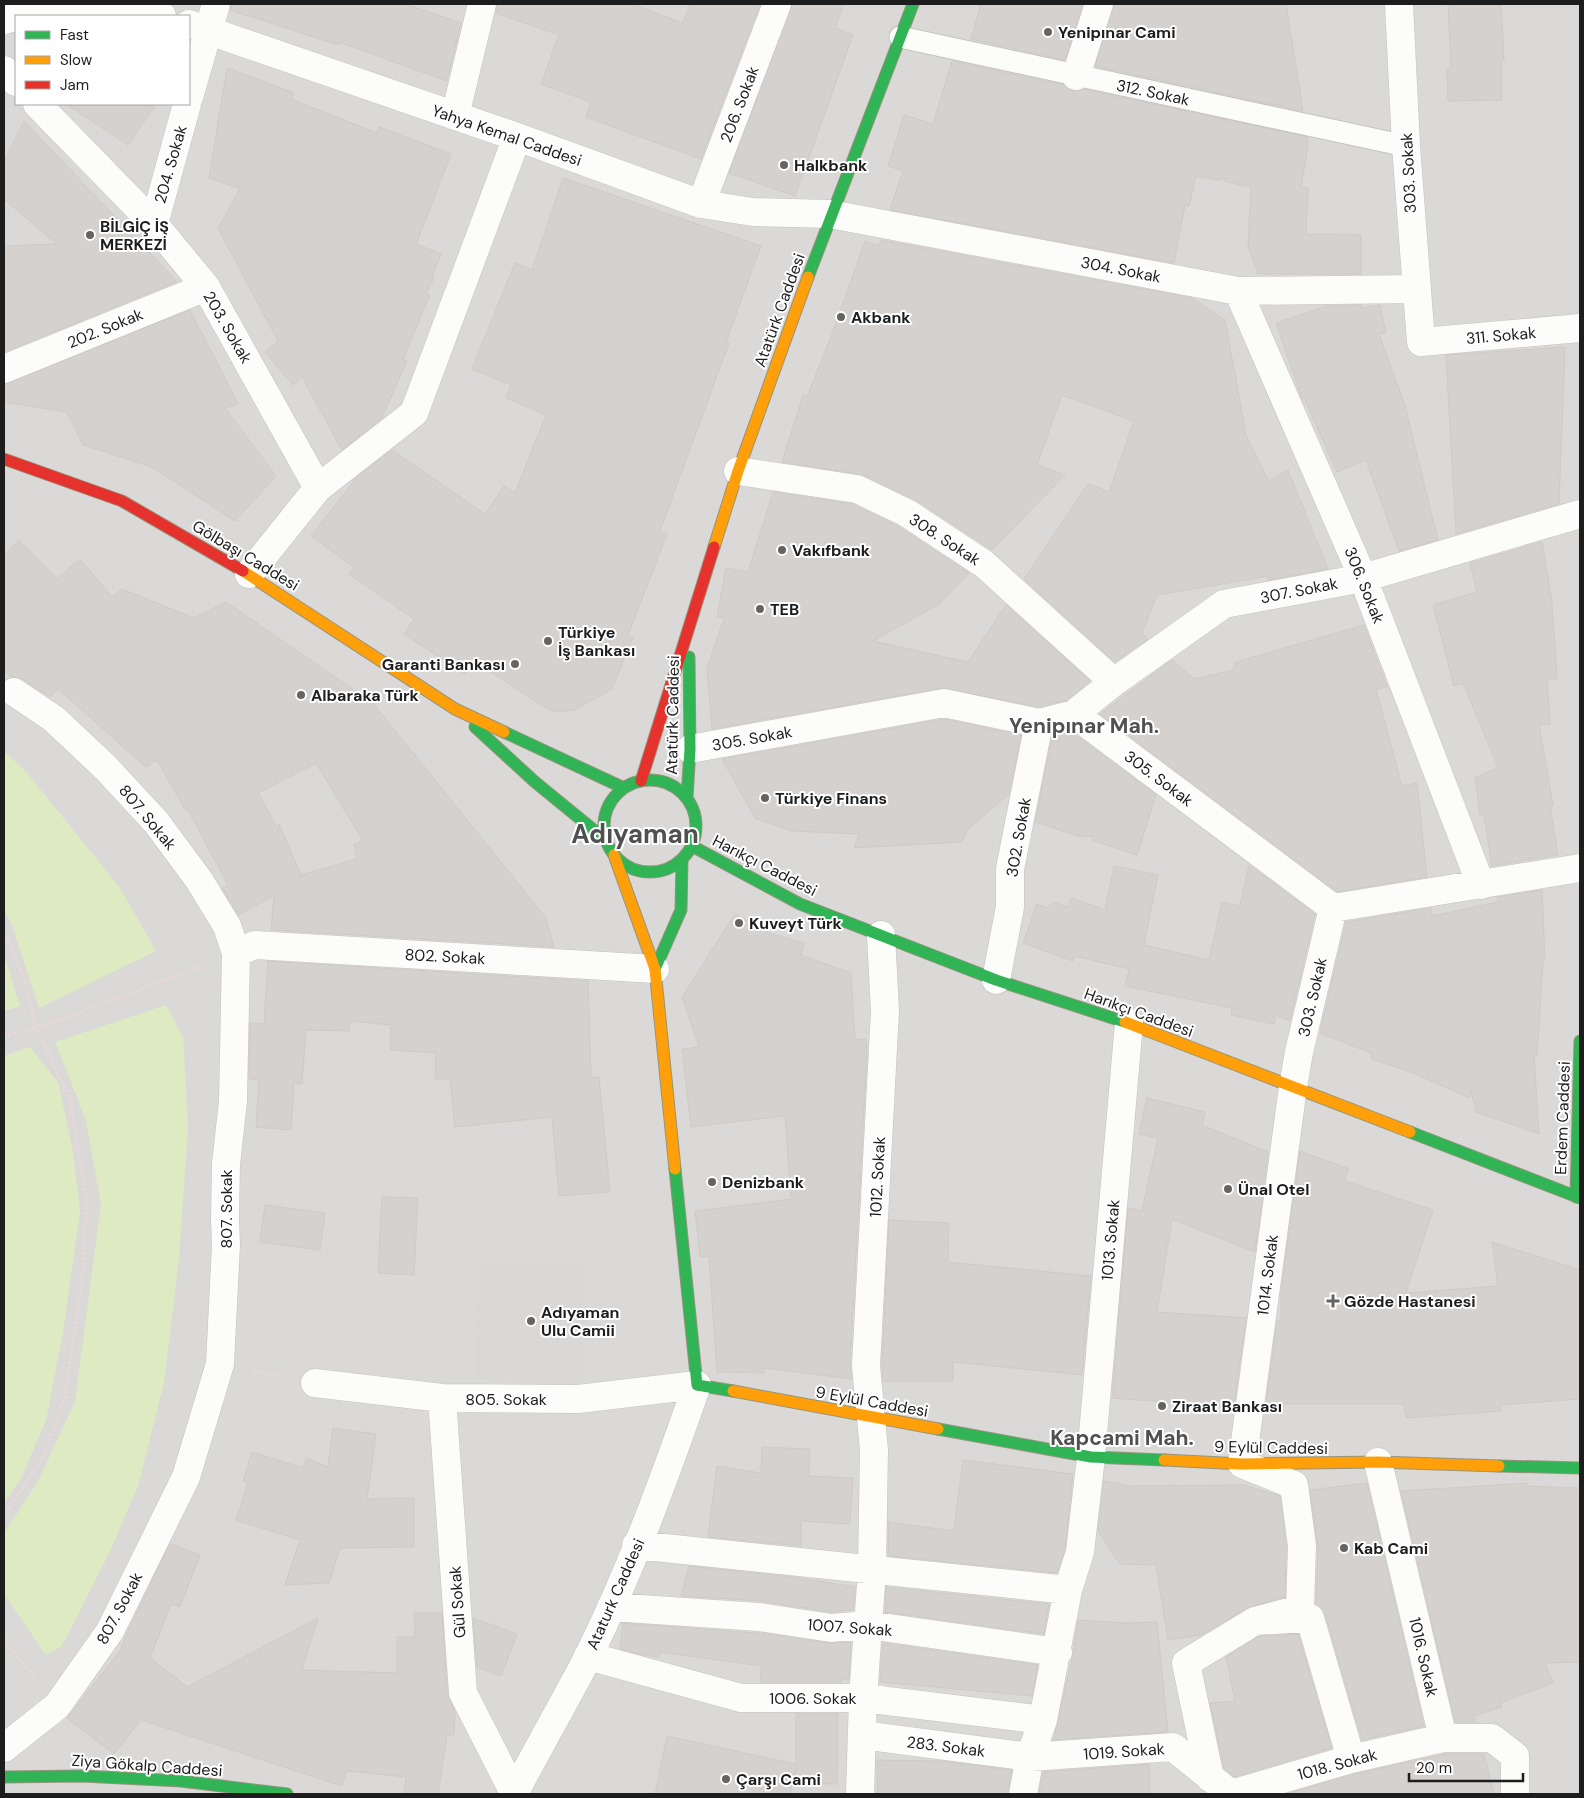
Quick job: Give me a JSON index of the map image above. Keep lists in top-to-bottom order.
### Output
{
  "streets": {
    "main road": [
      "Atatürk Caddesi",
      "Gölbaşı Caddesi",
      "Harıkçı Caddesi",
      "Erdem Caddesi",
      "9 Eylül Caddesi",
      "Ziya Gökalp Caddesi"
    ],
    "street": [
      "206. Sokak",
      "Yahya Kemal Caddesi",
      "204. Sokak",
      "303. Sokak",
      "304. Sokak",
      "203. Sokak",
      "202. Sokak",
      "311. Sokak",
      "308. Sokak",
      "306. Sokak",
      "307. Sokak",
      "305. Sokak",
      "807. Sokak",
      "302. Sokak",
      "802. Sokak",
      "1012. Sokak",
      "1013. Sokak",
      "1014. Sokak",
      "805. Sokak",
      "Ataturk Caddesi",
      "Gül Sokak",
      "1007. Sokak",
      "1016. Sokak",
      "1006. Sokak",
      "283. Sokak",
      "1019. Sokak",
      "1018. Sokak"
    ],
    "lane": ["312. Sokak"]
  },
  "crossings": [
    ["312. Sokak", "303. Sokak"],
    ["312. Sokak", "Atatürk Caddesi"],
    ["206. Sokak", "Yahya Kemal Caddesi"],
    ["Yahya Kemal Caddesi", "304. Sokak"],
    ["Yahya Kemal Caddesi", "Atatürk Caddesi"],
    ["204. Sokak", "203. Sokak"],
    ["303. Sokak", "304. Sokak"],
    ["303. Sokak", "311. Sokak"],
    ["303. Sokak", "305. Sokak"],
    ["303. Sokak", "Harıkçı Caddesi"],
    ["303. Sokak", "1014. Sokak"],
    ["304. Sokak", "Atatürk Caddesi"],
    ["304. Sokak", "306. Sokak"],
    ["Atatürk Caddesi", "308. Sokak"],
    ["Atatürk Caddesi", "Gölbaşı Caddesi"],
    ["Atatürk Caddesi", "305. Sokak"],
    ["Atatürk Caddesi", "Harıkçı Caddesi"],
    ["203. Sokak", "202. Sokak"],
    ["308. Sokak", "307. Sokak"],
    ["Gölbaşı Caddesi", "Harıkçı Caddesi"],
    ["306. Sokak", "307. Sokak"],
    ["307. Sokak", "305. Sokak"],
    ["305. Sokak", "302. Sokak"],
    ["807. Sokak", "802. Sokak"],
    ["302. Sokak", "Harıkçı Caddesi"],
    ["Harıkçı Caddesi", "Erdem Caddesi"],
    ["Harıkçı Caddesi", "1012. Sokak"],
    ["Harıkçı Caddesi", "1013. Sokak"],
    ["Harıkçı Caddesi", "1014. Sokak"],
    ["1012. Sokak", "9 Eylül Caddesi"],
    ["1012. Sokak", "1007. Sokak"],
    ["1012. Sokak", "1006. Sokak"],
    ["1012. Sokak", "283. Sokak"],
    ["1013. Sokak", "9 Eylül Caddesi"],
    ["1013. Sokak", "1007. Sokak"],
    ["1013. Sokak", "1006. Sokak"],
    ["1013. Sokak", "283. Sokak"],
    ["1013. Sokak", "1019. Sokak"],
    ["1014. Sokak", "9 Eylül Caddesi"],
    ["805. Sokak", "9 Eylül Caddesi"],
    ["805. Sokak", "Ataturk Caddesi"],
    ["805. Sokak", "Gül Sokak"],
    ["9 Eylül Caddesi", "Ataturk Caddesi"],
    ["9 Eylül Caddesi", "1016. Sokak"],
    ["Ataturk Caddesi", "Gül Sokak"],
    ["Ataturk Caddesi", "1007. Sokak"],
    ["Ataturk Caddesi", "1006. Sokak"],
    ["1016. Sokak", "1018. Sokak"],
    ["283. Sokak", "1019. Sokak"],
    ["1019. Sokak", "1018. Sokak"]
  ],
  "districts": ["Yenipınar Mah.", "Adıyaman", "Kapcami Mah."],
  "places": {
    "other": [
      "Yenipınar Cami",
      "Halkbank",
      "BİLGİÇ İŞ MERKEZİ",
      "Akbank",
      "Vakıfbank",
      "TEB",
      "Türkiye İş Bankası",
      "Garanti Bankası",
      "Albaraka Türk",
      "Türkiye Finans",
      "Kuveyt Türk",
      "Denizbank",
      "Ünal Otel",
      "Adıyaman Ulu Camii",
      "Ziraat Bankası",
      "Kab Cami",
      "Çarşı Cami"
    ],
    "health": ["Gözde Hastanesi"]
  },
  "legend": ["Fast", "Slow", "Jam"],
  "scale_bar": "20 m"
}
